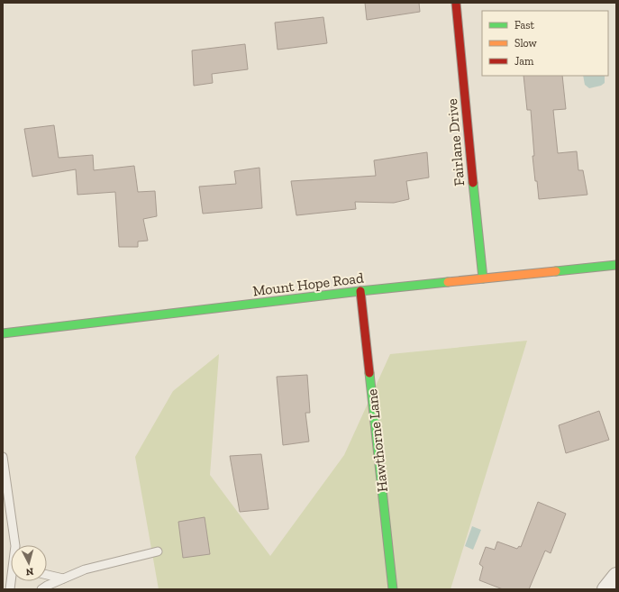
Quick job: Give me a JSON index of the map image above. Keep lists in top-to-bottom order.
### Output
{
  "streets": {
    "street": ["Fairlane Drive", "Mount Hope Road", "Hawthorne Lane"]
  },
  "crossings": [
    ["Fairlane Drive", "Mount Hope Road"],
    ["Mount Hope Road", "Hawthorne Lane"]
  ],
  "legend": ["Fast", "Slow", "Jam"],
  "north": "bottom"
}
